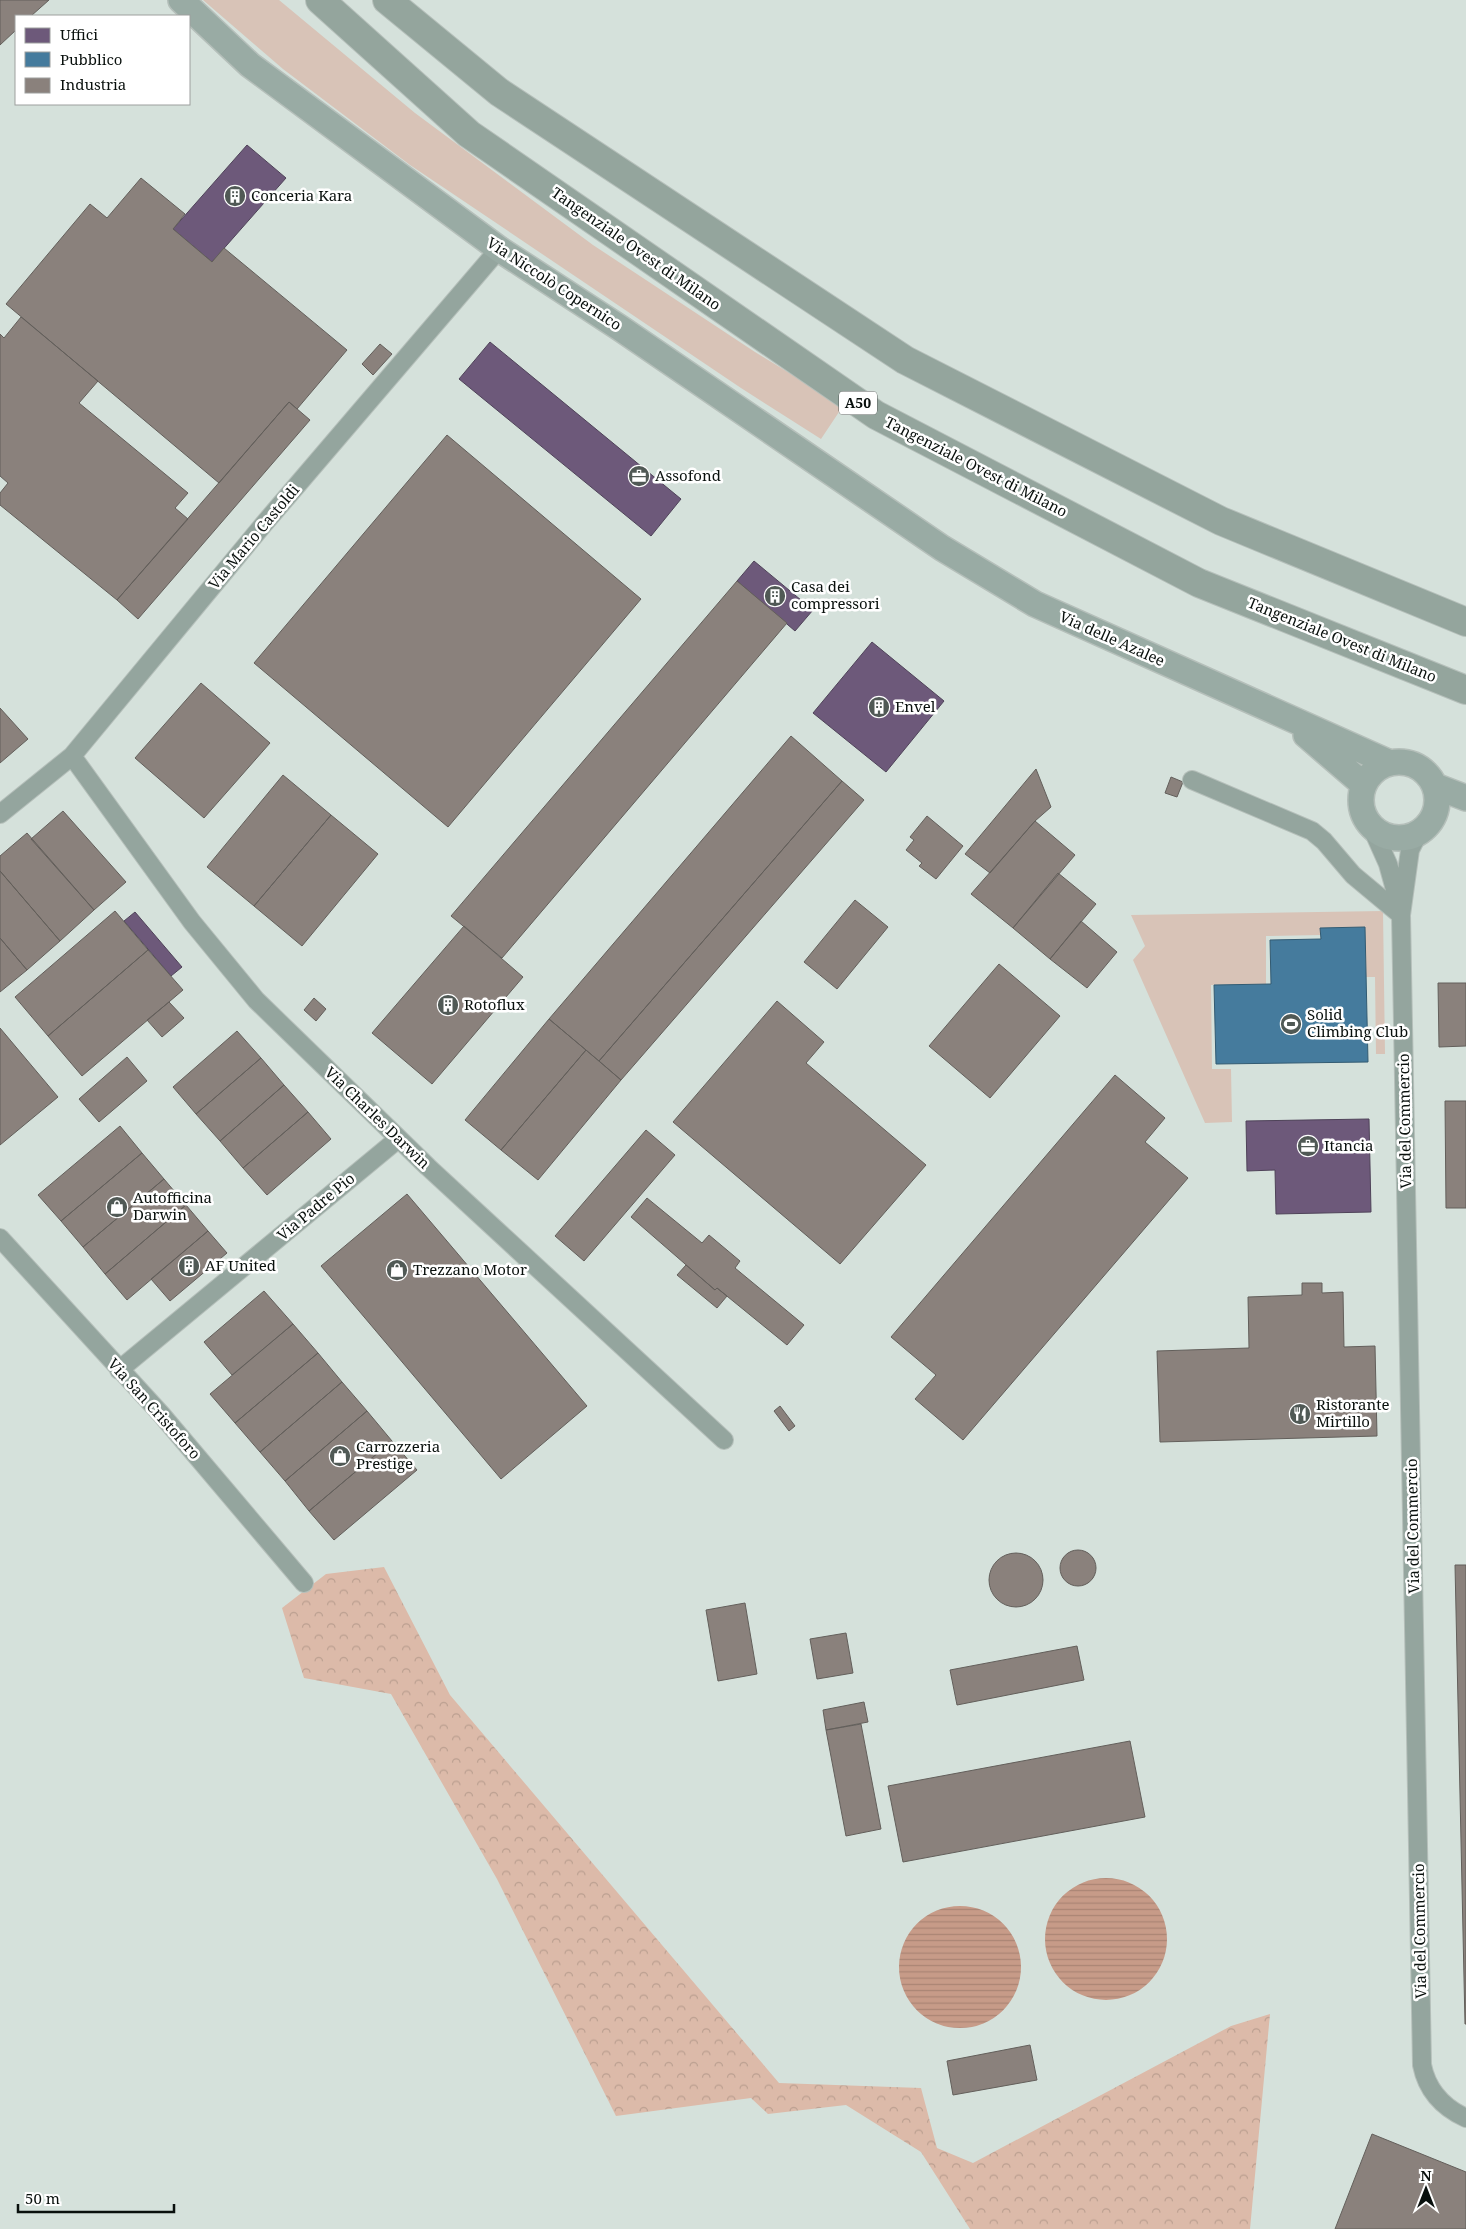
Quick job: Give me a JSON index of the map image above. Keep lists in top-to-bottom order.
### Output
{
  "streets": {
    "highway": ["Tangenziale Ovest di Milano", "A50"],
    "street": [
      "Via Niccolò Copernico",
      "Via Mario Castoldi",
      "Via delle Azalee",
      "Via Charles Darwin",
      "Via del Commercio",
      "Via Padre Pio",
      "Via San Cristoforo"
    ]
  },
  "crossings": [
    ["Via Niccolò Copernico", "Via Mario Castoldi"],
    ["Via Niccolò Copernico", "Via delle Azalee"],
    ["Via Mario Castoldi", "Via Charles Darwin"],
    ["Via delle Azalee", "Via del Commercio"],
    ["Via Charles Darwin", "Via Padre Pio"],
    ["Via Padre Pio", "Via San Cristoforo"]
  ],
  "places": {
    "building": [
      "Conceria Kara",
      "Casa dei compressori",
      "Envel",
      "Rotoflux",
      "AF United"
    ],
    "office": ["Assofond", "Itancia"],
    "sports": ["Solid Climbing Club"],
    "shop": ["Autofficina Darwin", "Trezzano Motor", "Carrozzeria Prestige"],
    "restaurant": ["Ristorante Mirtillo"]
  },
  "legend": ["Uffici", "Pubblico", "Industria"],
  "scale_bar": "50 m",
  "north": "top"
}
